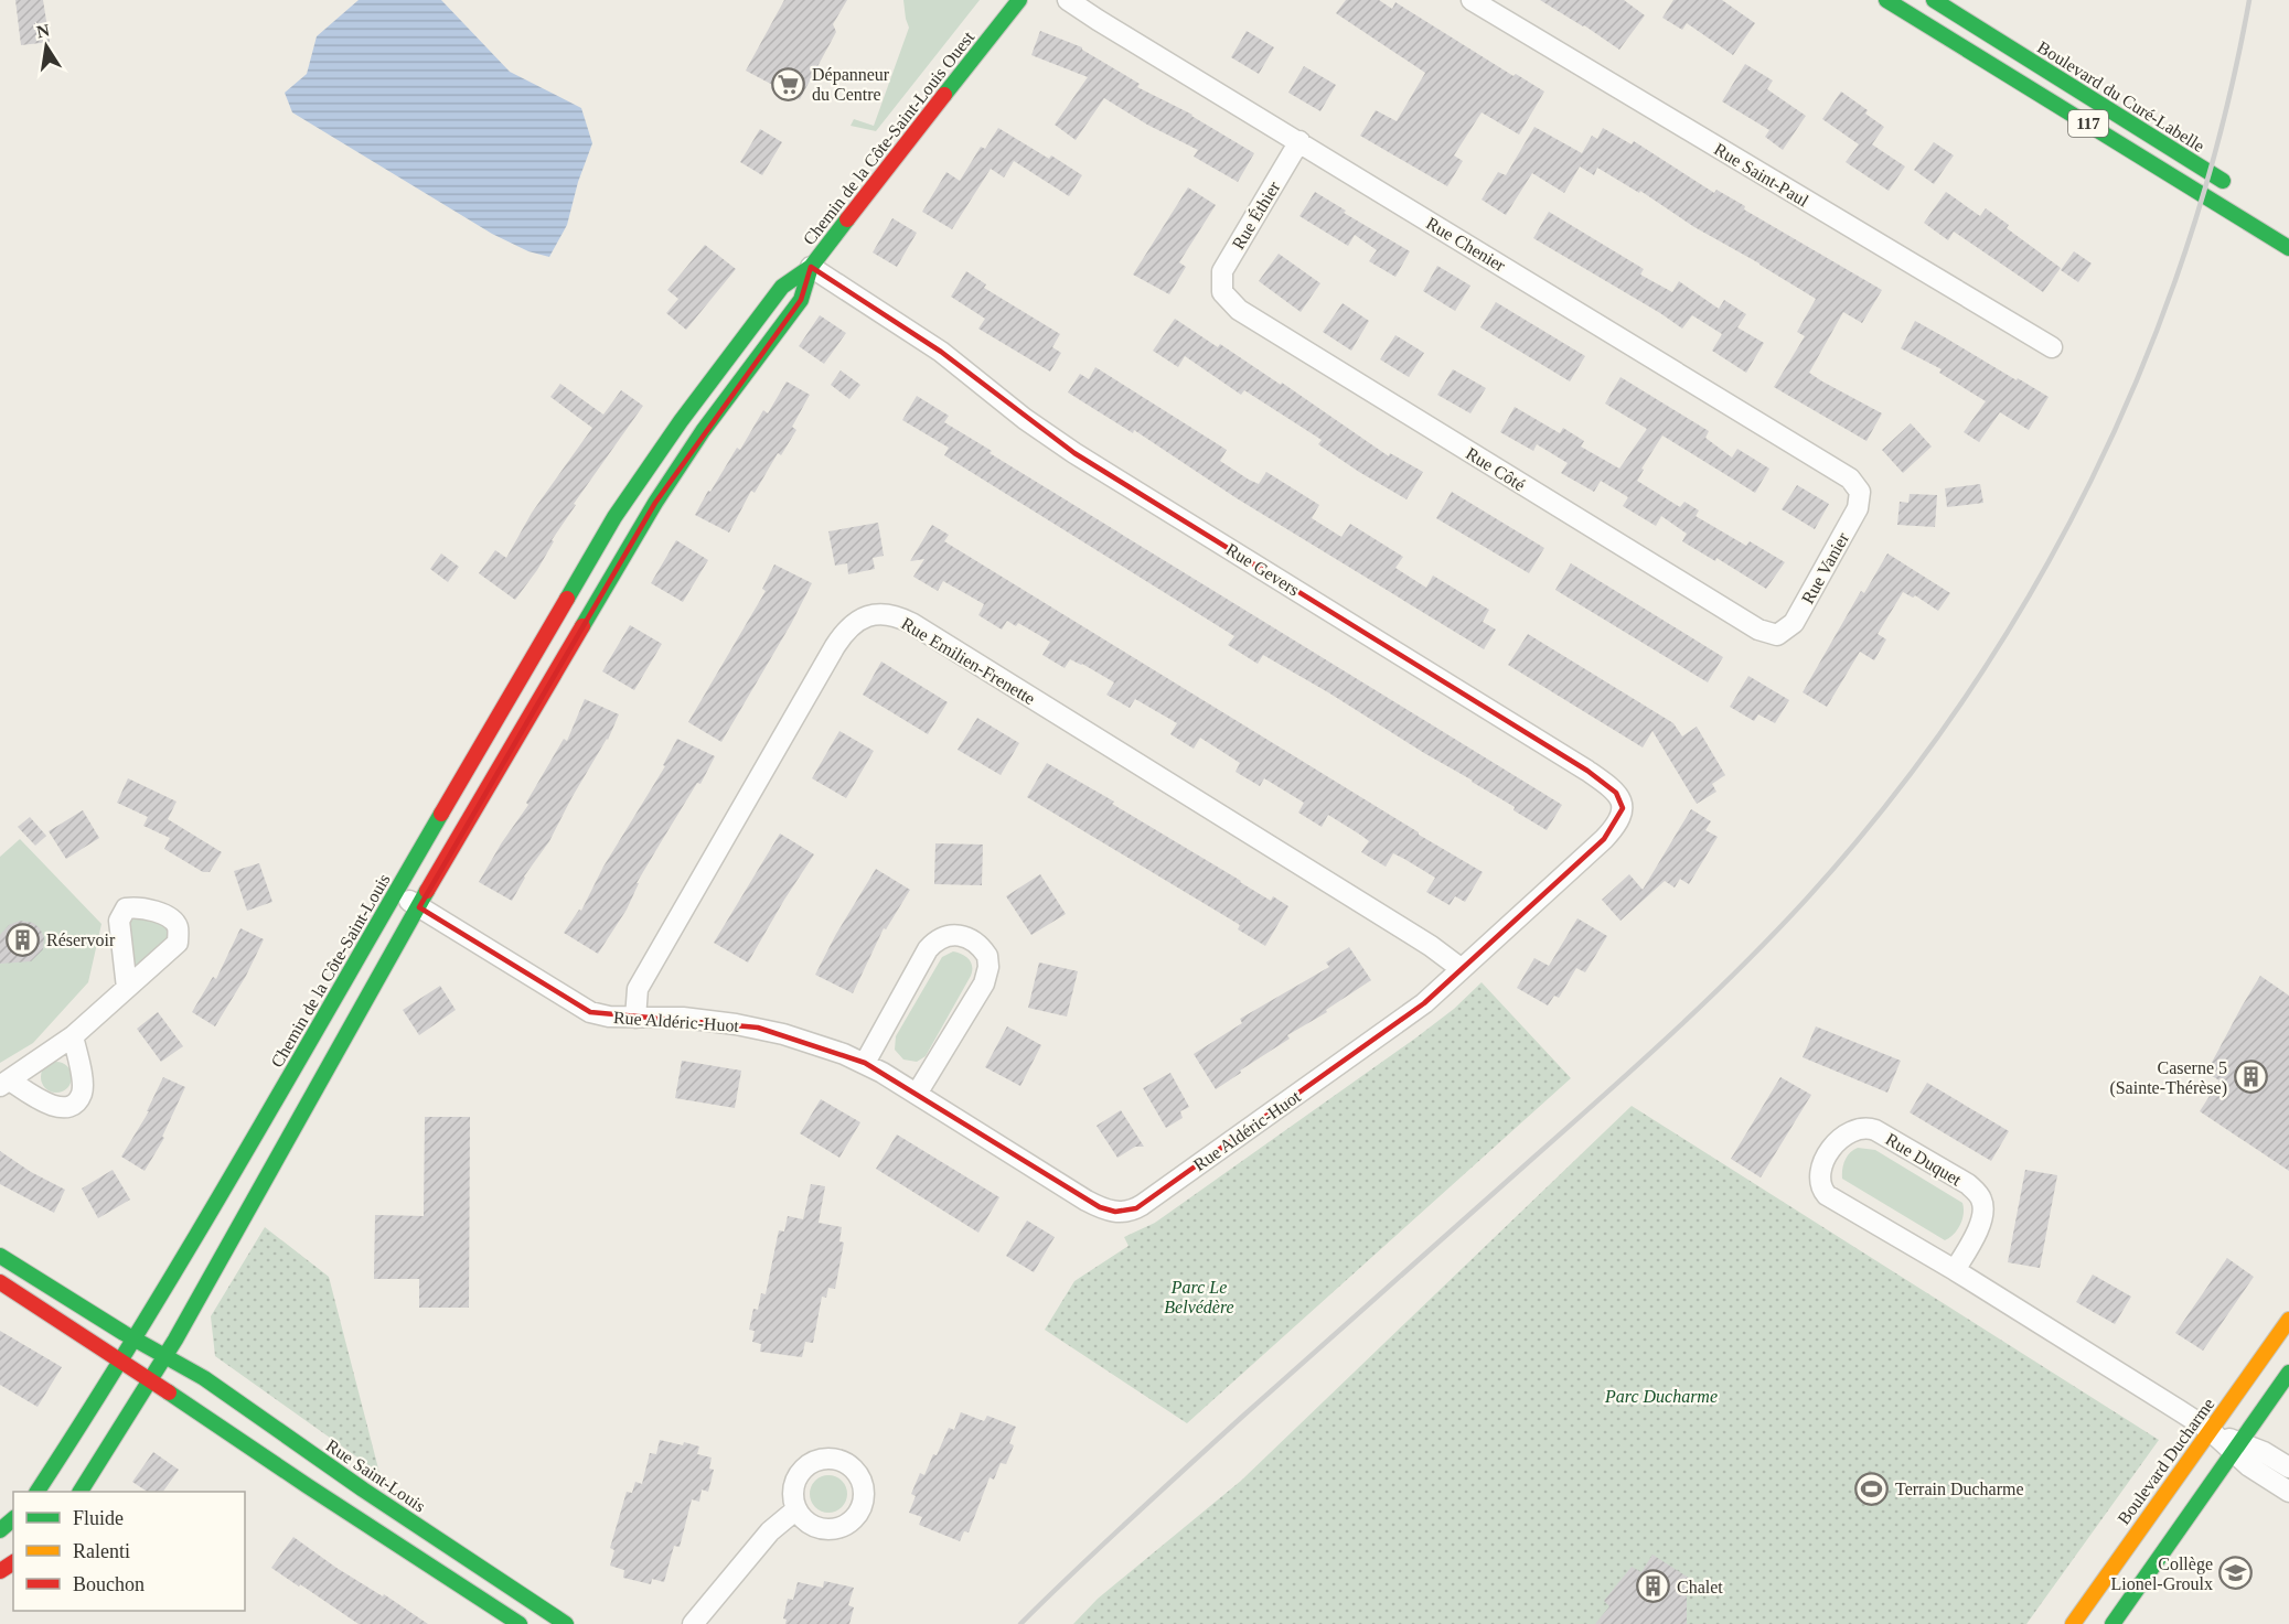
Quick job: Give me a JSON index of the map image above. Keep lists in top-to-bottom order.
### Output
{
  "streets": {
    "street": [
      "Boulevard du Curé-Labelle",
      "117",
      "Chemin de la Côte-Saint-Louis Ouest",
      "Rue Saint-Paul",
      "Rue Éthier",
      "Rue Chenier",
      "Rue Côté",
      "Rue Vanier",
      "Rue Gevers",
      "Rue Emilien-Frenette",
      "Chemin de la Côte-Saint-Louis",
      "Rue Aldéric-Huot",
      "Rue Duquet",
      "Boulevard Ducharme",
      "Rue Saint-Louis"
    ]
  },
  "crossings": [
    ["Chemin de la Côte-Saint-Louis Ouest", "Rue Gevers"],
    ["Chemin de la Côte-Saint-Louis Ouest", "Chemin de la Côte-Saint-Louis"],
    ["Rue Éthier", "Rue Chenier"],
    ["Rue Éthier", "Rue Côté"],
    ["Rue Chenier", "Rue Vanier"],
    ["Rue Côté", "Rue Vanier"],
    ["Rue Gevers", "Rue Aldéric-Huot"],
    ["Rue Emilien-Frenette", "Rue Aldéric-Huot"],
    ["Chemin de la Côte-Saint-Louis", "Rue Aldéric-Huot"],
    ["Chemin de la Côte-Saint-Louis", "Rue Saint-Louis"],
    ["Rue Duquet", "Boulevard Ducharme"]
  ],
  "parks": ["Parc Le Belvédère", "Parc Ducharme"],
  "places": {
    "supermarket": ["Dépanneur du Centre"],
    "building": ["Réservoir", "Caserne 5 (Sainte-Thérèse)", "Chalet"],
    "sports": ["Terrain Ducharme"],
    "school or university": ["Collège Lionel-Groulx"]
  },
  "legend": ["Fluide", "Ralenti", "Bouchon"],
  "north": "top"
}
